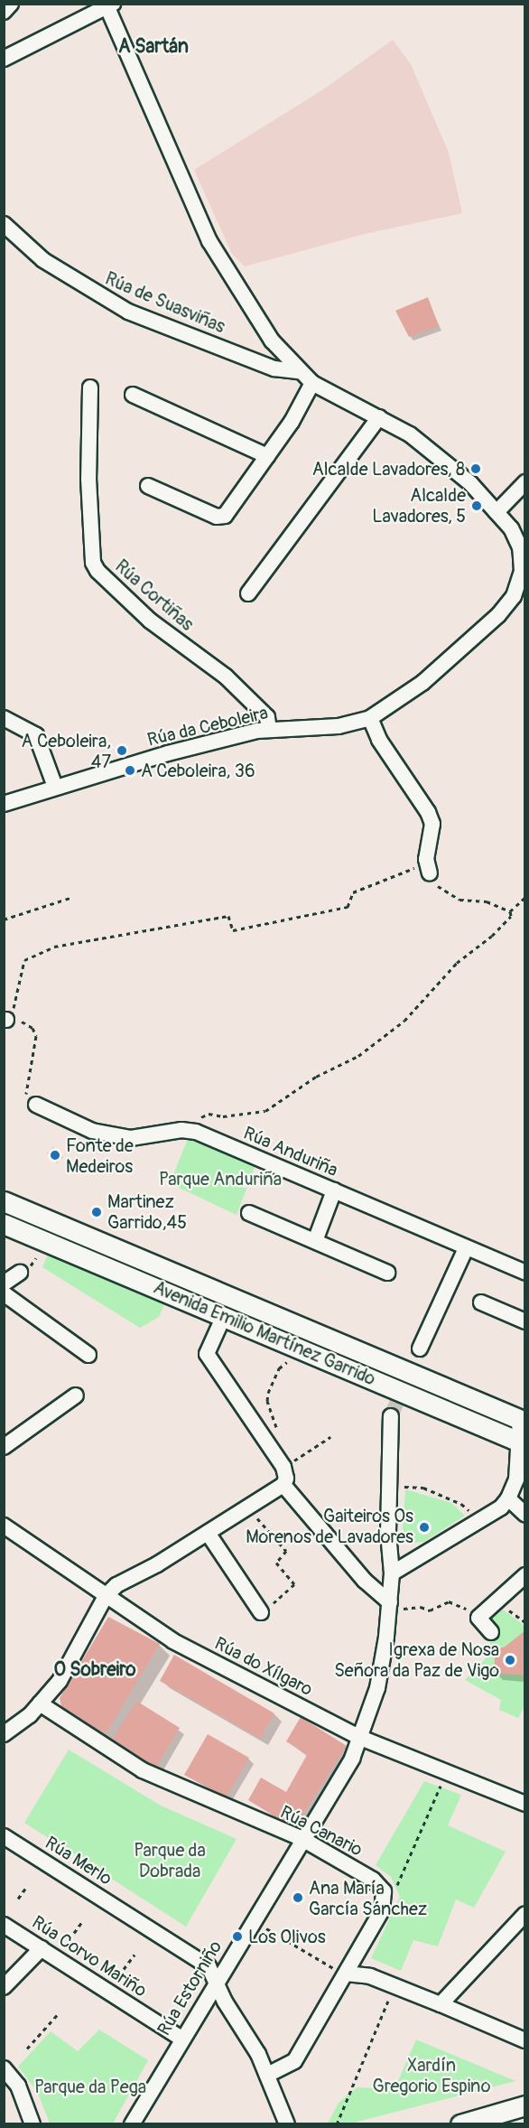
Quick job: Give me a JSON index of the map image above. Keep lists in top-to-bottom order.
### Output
{
  "streets": {
    "main road": ["Avenida Emilio Martínez Garrido"],
    "street": [
      "Rúa de Suasviñas",
      "Rúa Cortiñas",
      "Rúa da Ceboleira",
      "Rúa Anduriña",
      "Rúa do Xílgaro",
      "Rúa Canario",
      "Rúa Merlo",
      "Rúa Corvo Mariño",
      "Rúa Estorniño"
    ]
  },
  "crossings": [
    ["Rúa de Suasviñas", "Rúa da Ceboleira"],
    ["Rúa Cortiñas", "Rúa da Ceboleira"],
    ["Rúa do Xílgaro", "Rúa Estorniño"],
    ["Rúa Canario", "Rúa Merlo"],
    ["Rúa Canario", "Rúa Estorniño"],
    ["Rúa Merlo", "Rúa Estorniño"],
    ["Rúa Corvo Mariño", "Rúa Estorniño"]
  ],
  "districts": ["A Sartán", "O Sobreiro"],
  "parks": [
    "Parque Anduriña",
    "Parque da Dobrada",
    "Xardín Gregorio Espino",
    "Parque da Pega"
  ],
  "places": [
    "Alcalde Lavadores, 8",
    "Alcalde Lavadores, 5",
    "A Ceboleira, 47",
    "A Ceboleira, 36",
    "Fonte de Medeiros",
    "Martinez Garrido,45",
    "Gaiteiros Os Morenos de Lavadores",
    "Igrexa de Nosa Señora da Paz de Vigo",
    "Ana María García Sánchez",
    "Los Olivos"
  ]
}
